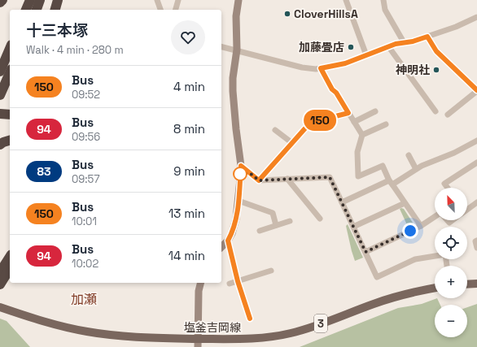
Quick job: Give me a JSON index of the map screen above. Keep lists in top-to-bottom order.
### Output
{
  "streets": {
    "main road": ["3", "塩釜吉岡線"]
  },
  "districts": ["加瀬"],
  "places": ["CloverHillsA", "加藤畳店", "神明社"],
  "lines": ["bus line 150"],
  "north": "top left",
  "page": {
    "on_map": "150",
    "heading": ["十三本塚", "Walk · 4 min · 280 m"],
    "list": [
      {
        "mark": "150",
        "name": "Bus",
        "note": "09:52",
        "value": "4 min"
      },
      {
        "mark": "94",
        "name": "Bus",
        "note": "09:56",
        "value": "8 min"
      },
      {
        "mark": "83",
        "name": "Bus",
        "note": "09:57",
        "value": "9 min"
      },
      {
        "mark": "150",
        "name": "Bus",
        "note": "10:01",
        "value": "13 min"
      },
      {
        "mark": "94",
        "name": "Bus",
        "note": "10:02",
        "value": "14 min"
      }
    ],
    "map_buttons": ["+", "−"]
  }
}
